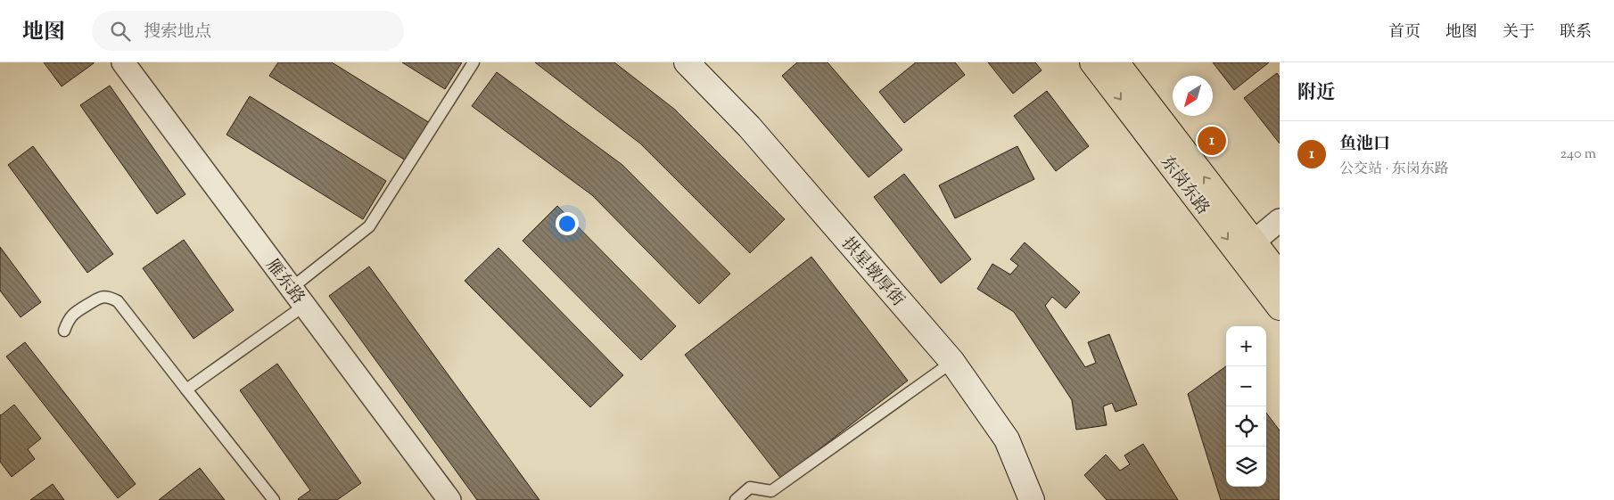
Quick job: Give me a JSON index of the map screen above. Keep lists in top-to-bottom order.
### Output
{
  "streets": {
    "main road": ["东岗东路"],
    "street": ["拱星墩厚街", "雁东路"]
  },
  "north": "bottom left",
  "page": {
    "header": "地图",
    "search": "搜索地点",
    "nav": [
      "首页",
      "地图",
      "关于",
      "联系"
    ],
    "heading": "附近",
    "list": [
      {
        "mark": "1",
        "name": "鱼池口",
        "note": "公交站 · 东岗东路",
        "value": "240 m"
      }
    ],
    "pins": "1",
    "map_buttons": ["+", "−"]
  }
}
